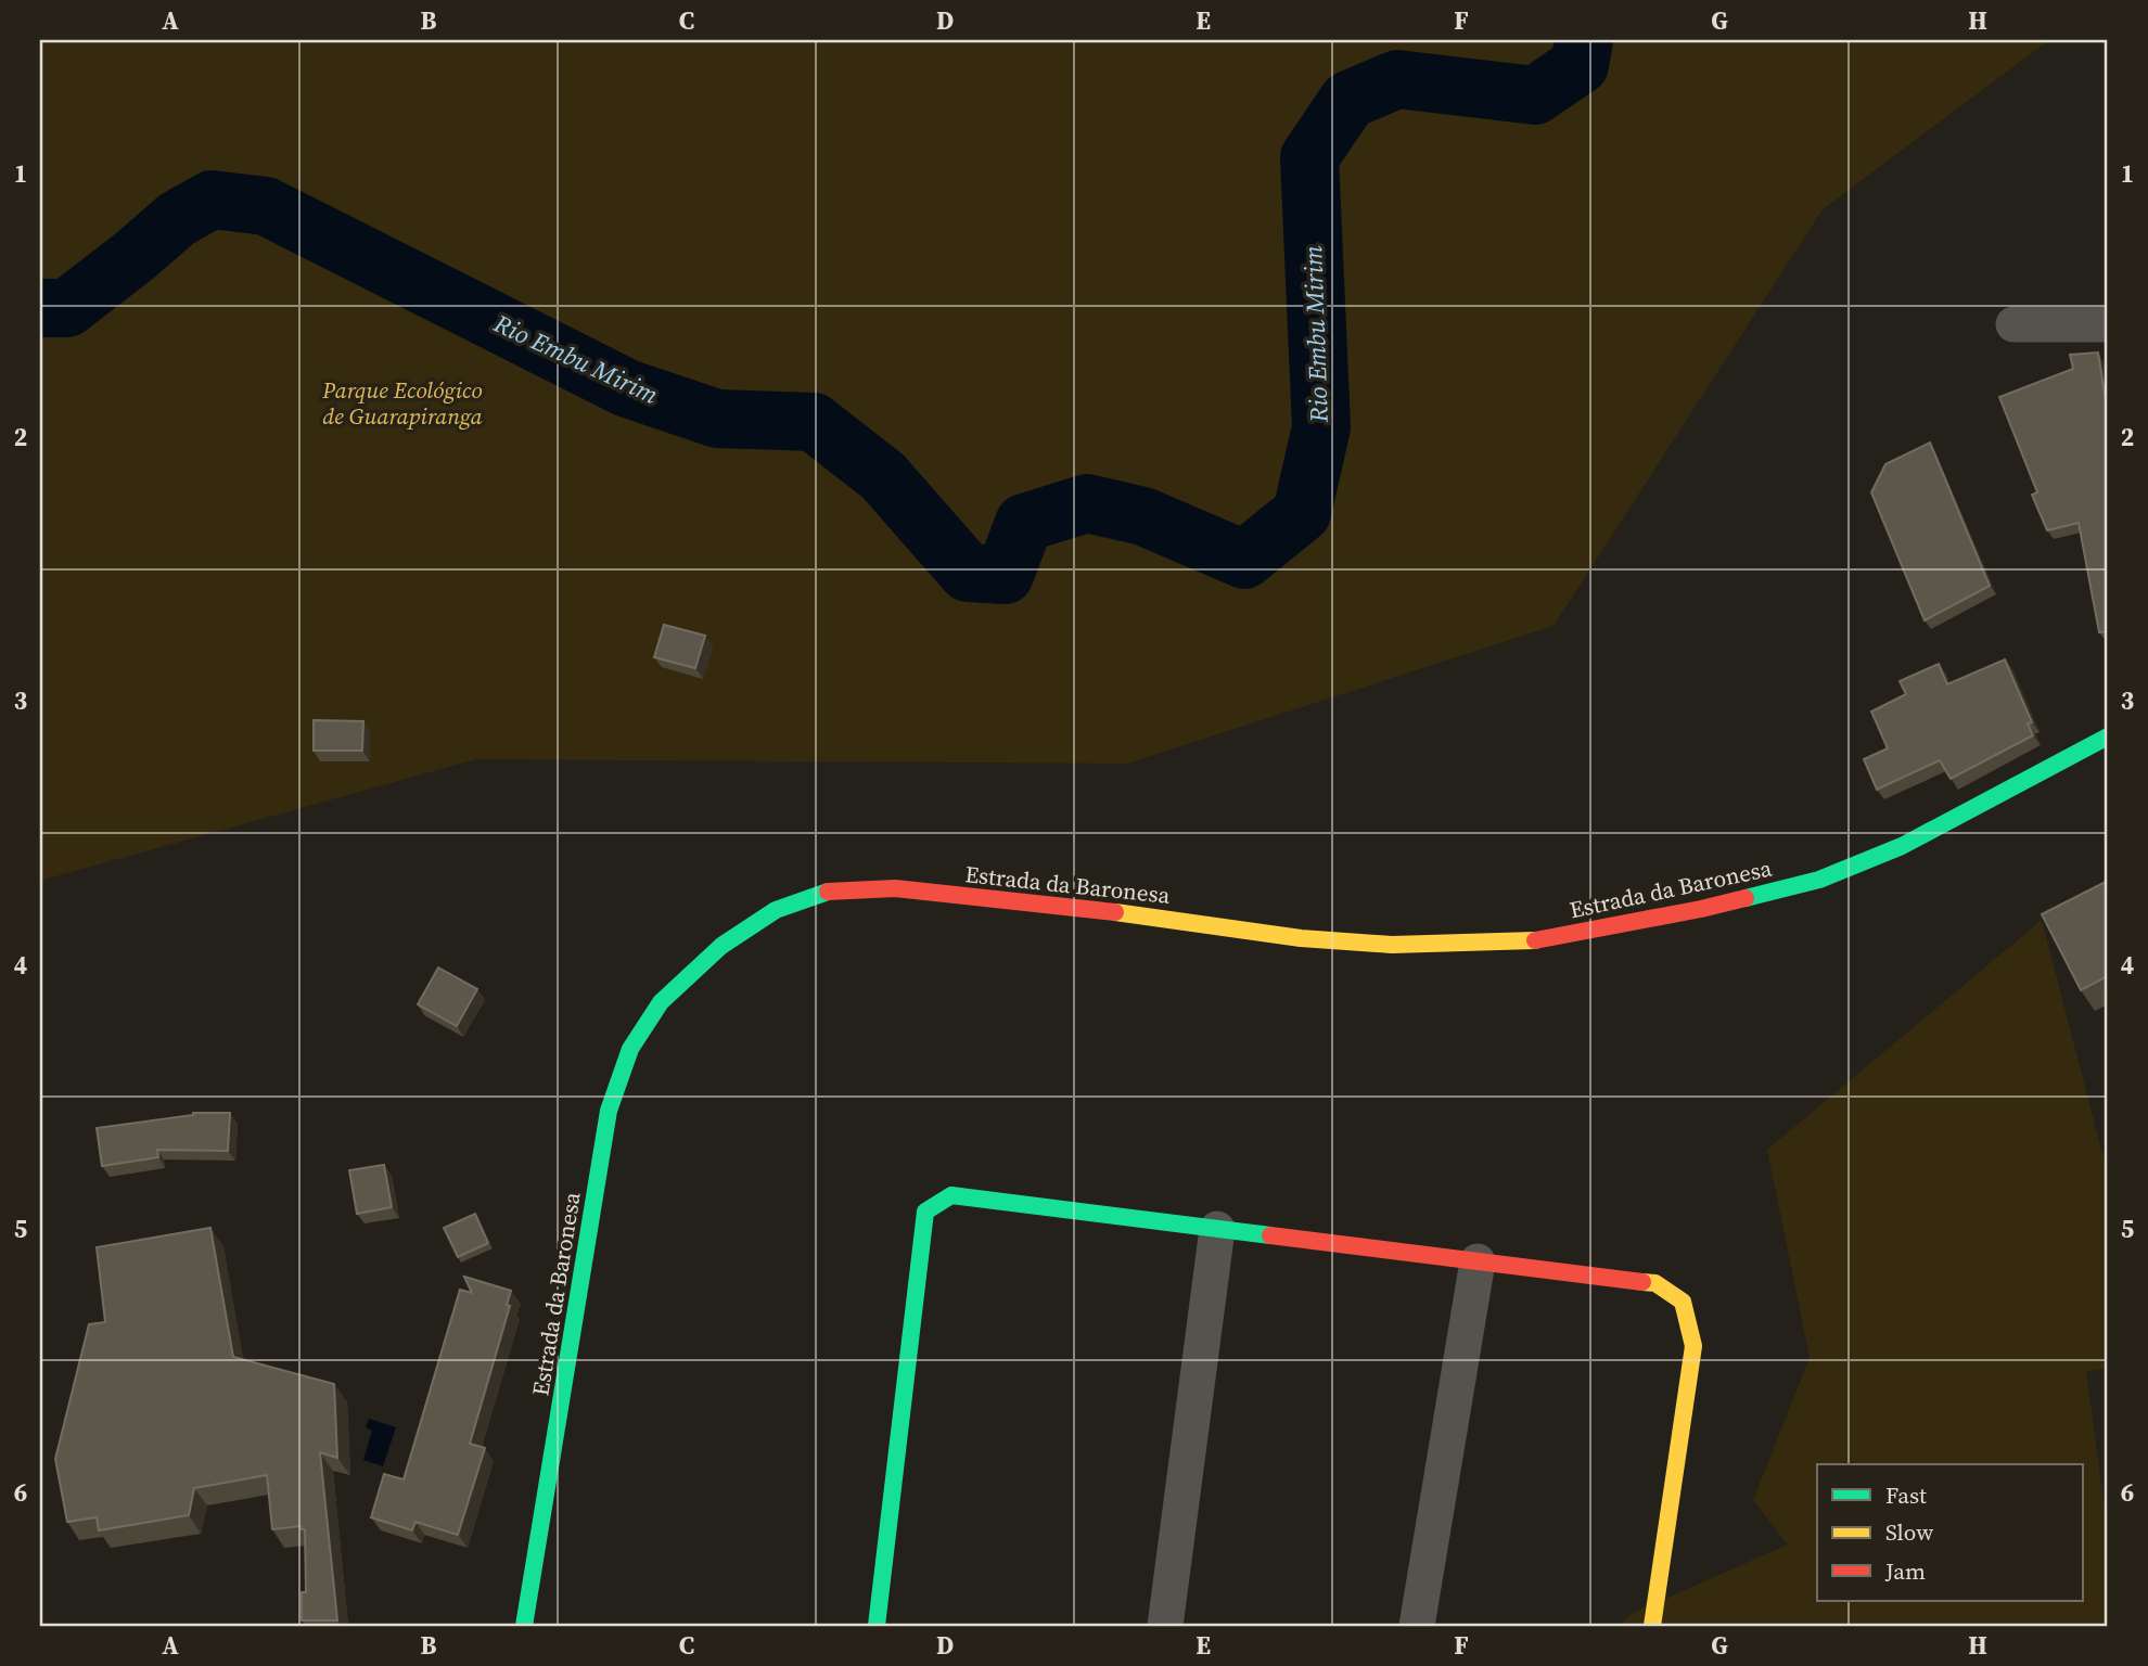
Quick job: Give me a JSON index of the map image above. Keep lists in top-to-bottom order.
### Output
{
  "streets": {
    "main road": ["Estrada da Baronesa"]
  },
  "water": ["Rio Embu Mirim"],
  "parks": ["Parque Ecológico de Guarapiranga"],
  "legend": ["Fast", "Slow", "Jam"],
  "grid": {
    "columns": [
      "A",
      "B",
      "C",
      "D",
      "E",
      "F",
      "G",
      "H"
    ],
    "rows": [
      "1",
      "2",
      "3",
      "4",
      "5",
      "6"
    ]
  }
}
